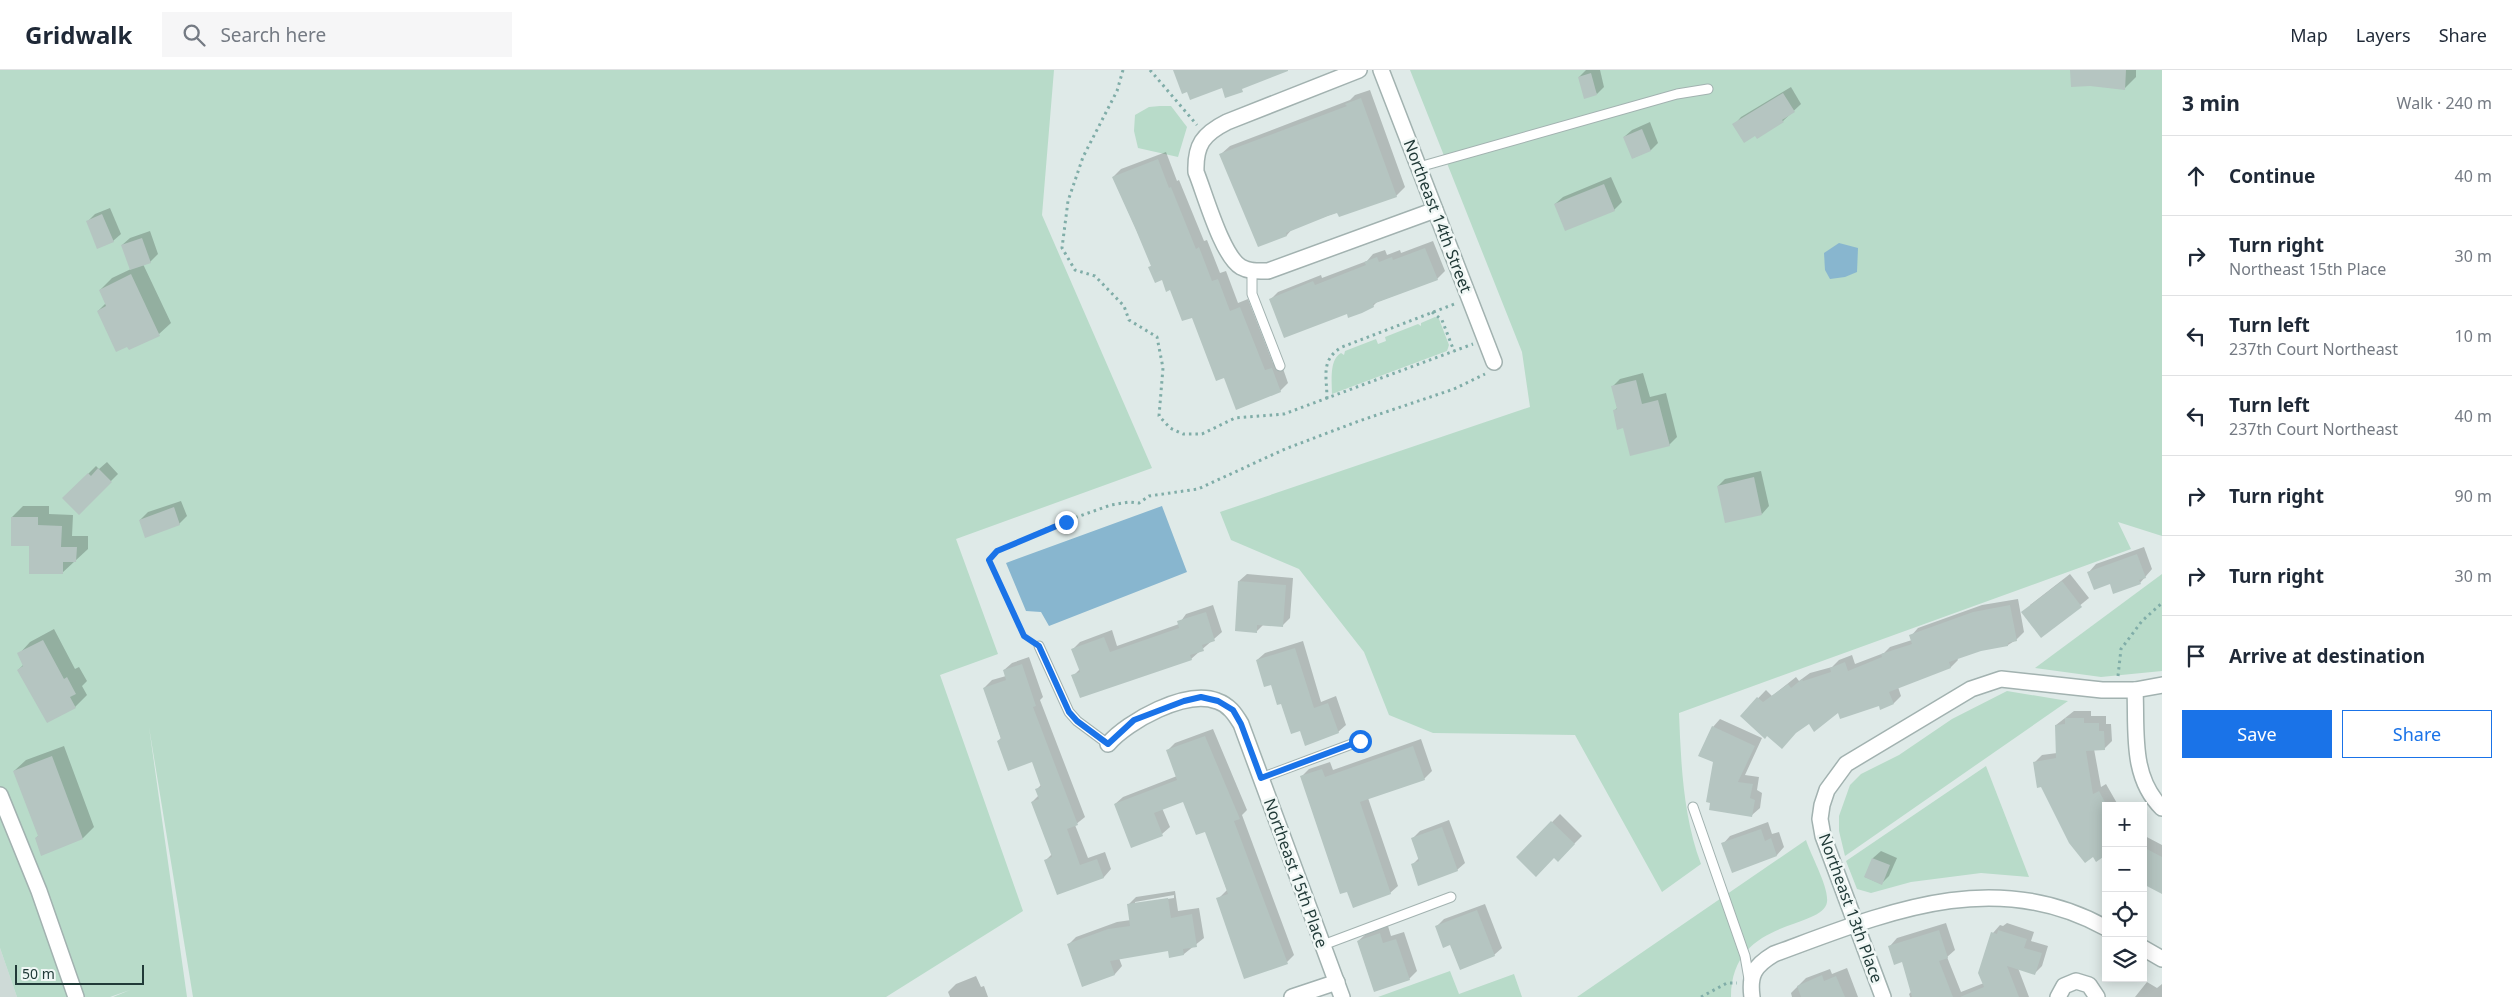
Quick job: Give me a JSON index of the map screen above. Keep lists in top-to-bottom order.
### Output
{
  "streets": {
    "street": ["Northeast 14th Street", "Northeast 15th Place", "Northeast 13th Place"]
  },
  "scale_bar": "50 m",
  "page": {
    "header": "Gridwalk",
    "search": "Search here",
    "nav": ["Map", "Layers", "Share"],
    "heading": ["3 min", "Walk · 240 m"],
    "list": [
      ["Continue", "40 m"],
      ["Turn right", "Northeast 15th Place", "30 m"],
      ["Turn left", "237th Court Northeast", "10 m"],
      ["Turn left", "237th Court Northeast", "40 m"],
      ["Turn right", "90 m"],
      ["Turn right", "30 m"],
      "Arrive at destination"
    ],
    "buttons": ["Save", "Share"],
    "map_buttons": ["+", "−"],
    "scale": "50 m"
  }
}
